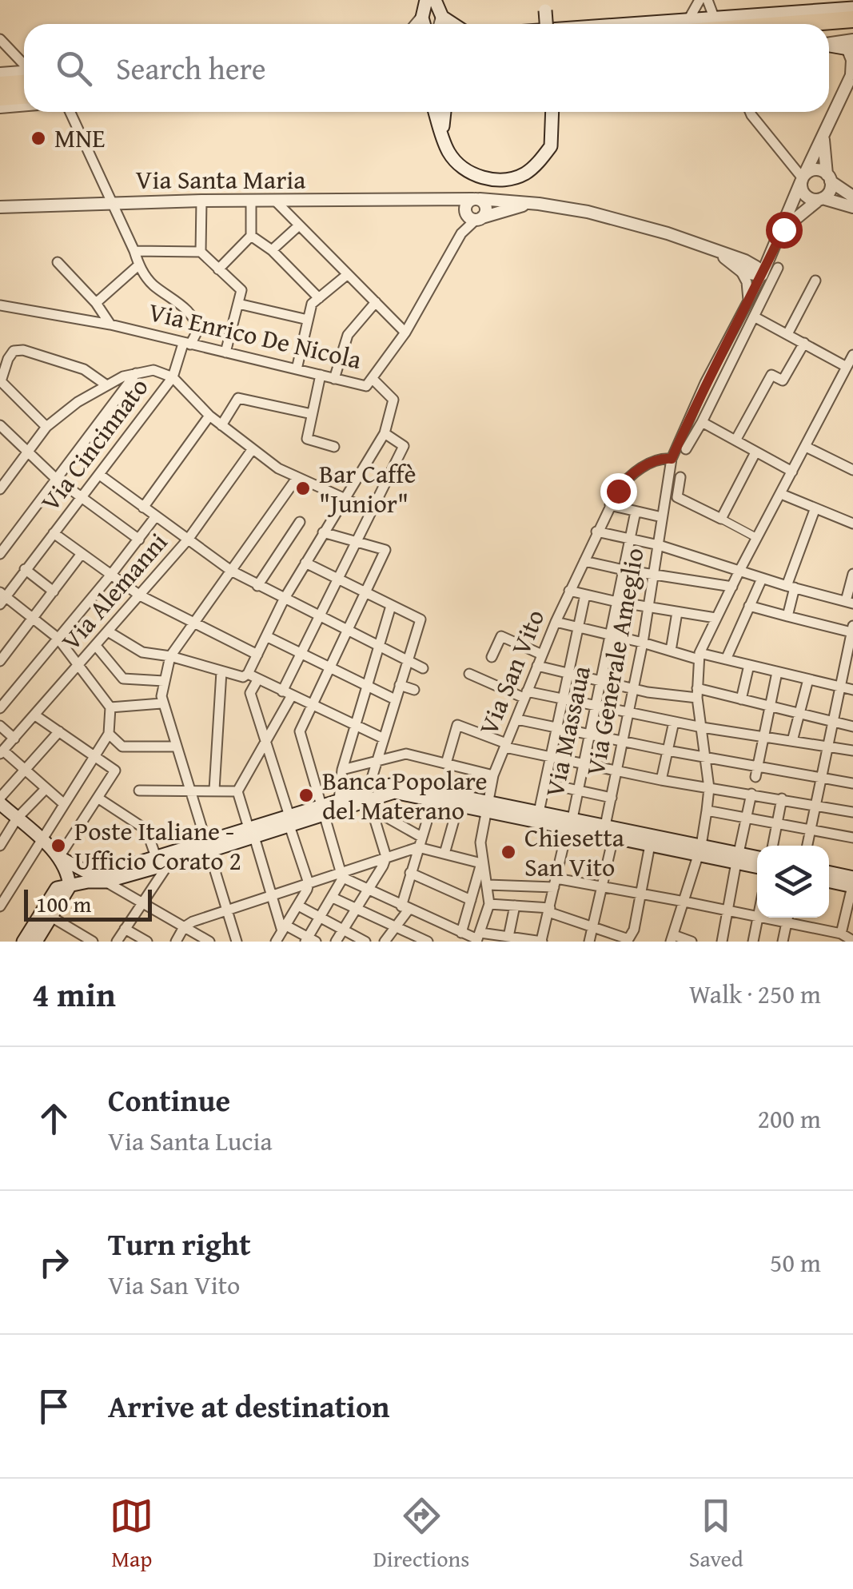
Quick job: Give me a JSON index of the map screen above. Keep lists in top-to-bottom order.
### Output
{
  "streets": {
    "street": [
      "Via Santa Maria",
      "Via Enrico De Nicola",
      "Via Cincinnato",
      "Via Alemanni",
      "Via Generale Ameglio",
      "Via San Vito",
      "Via Massaua"
    ]
  },
  "crossings": [
    ["Via Santa Maria", "Via Enrico De Nicola"],
    ["Via Santa Maria", "Via Generale Ameglio"],
    ["Via Enrico De Nicola", "Via Cincinnato"],
    ["Via Generale Ameglio", "Via San Vito"]
  ],
  "places": [
    "MNE",
    "Bar Caffè \"Junior\"",
    "Banca Popolare del Materano",
    "Poste Italiane - Ufficio Corato 2",
    "Chiesetta San Vito"
  ],
  "scale_bar": "100 m",
  "page": {
    "search": "Search here",
    "scale": "100 m",
    "heading": ["4 min", "Walk · 250 m"],
    "list": [
      ["Continue", "Via Santa Lucia", "200 m"],
      ["Turn right", "Via San Vito", "50 m"],
      "Arrive at destination"
    ],
    "nav": ["Map", "Directions", "Saved"]
  }
}
